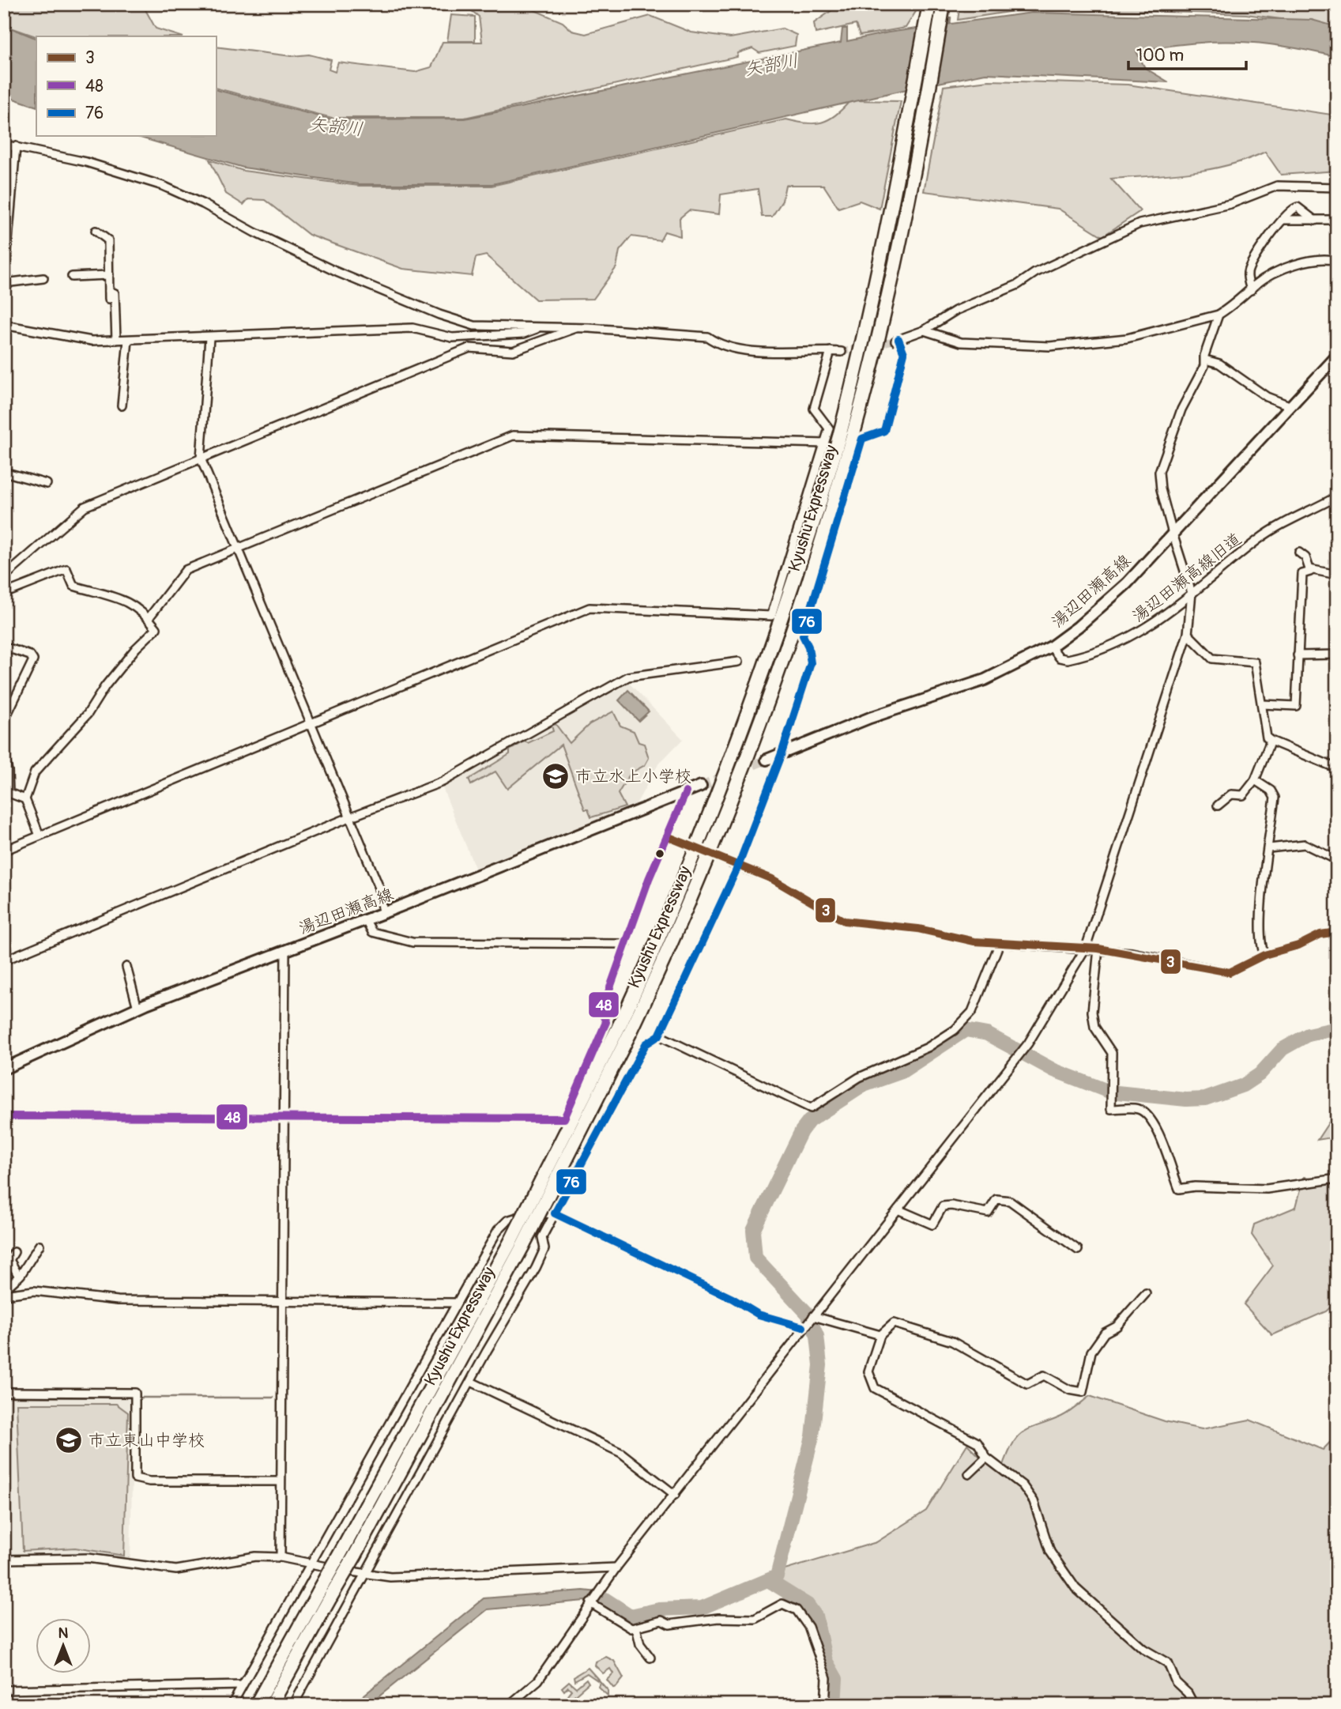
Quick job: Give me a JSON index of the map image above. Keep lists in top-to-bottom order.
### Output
{
  "streets": {
    "highway": ["Kyushu Expressway"],
    "main road": ["湯辺田瀬高線"],
    "street": ["湯辺田瀬高線旧道"]
  },
  "crossings": [
    ["湯辺田瀬高線旧道", "湯辺田瀬高線"]
  ],
  "water": ["矢部川"],
  "places": {
    "school or university": ["市立水上小学校", "市立東山中学校"]
  },
  "lines": ["transit line 76", "transit line 48", "transit line 3"],
  "legend": ["3", "48", "76"],
  "scale_bar": "100 m",
  "north": "top"
}
